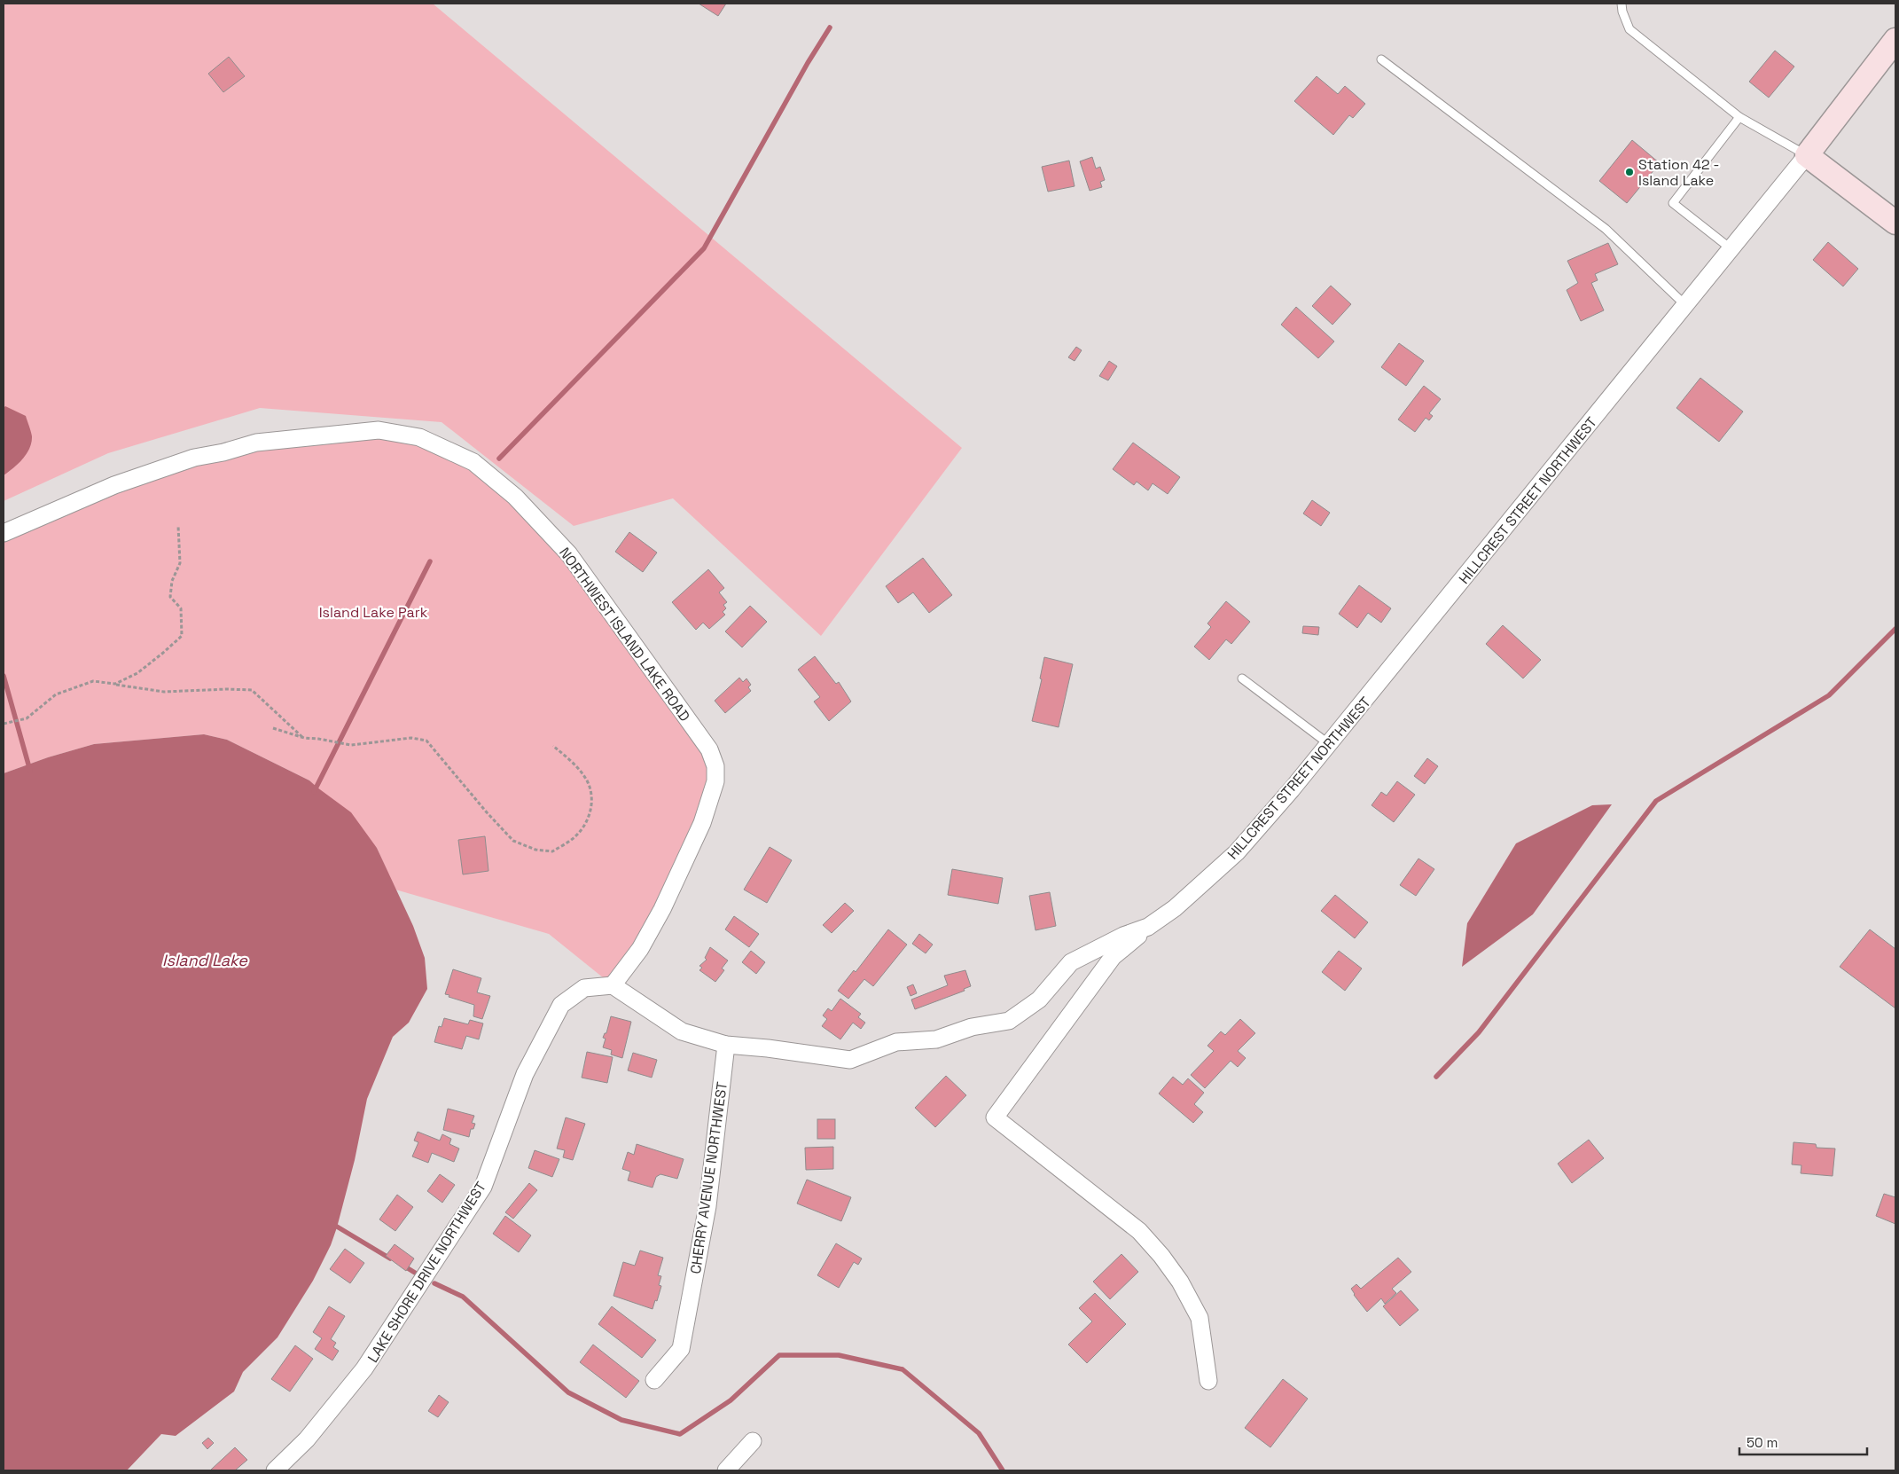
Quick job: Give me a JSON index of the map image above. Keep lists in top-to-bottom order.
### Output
{
  "streets": {
    "street": [
      "HILLCREST STREET NORTHWEST",
      "NORTHWEST ISLAND LAKE ROAD",
      "CHERRY AVENUE NORTHWEST",
      "LAKE SHORE DRIVE NORTHWEST"
    ]
  },
  "crossings": [
    ["HILLCREST STREET NORTHWEST", "NORTHWEST ISLAND LAKE ROAD"],
    ["HILLCREST STREET NORTHWEST", "CHERRY AVENUE NORTHWEST"],
    ["HILLCREST STREET NORTHWEST", "LAKE SHORE DRIVE NORTHWEST"],
    ["NORTHWEST ISLAND LAKE ROAD", "LAKE SHORE DRIVE NORTHWEST"]
  ],
  "water": ["Island Lake"],
  "parks": ["Island Lake Park"],
  "places": ["Station 42 - Island Lake"],
  "scale_bar": "50 m"
}
